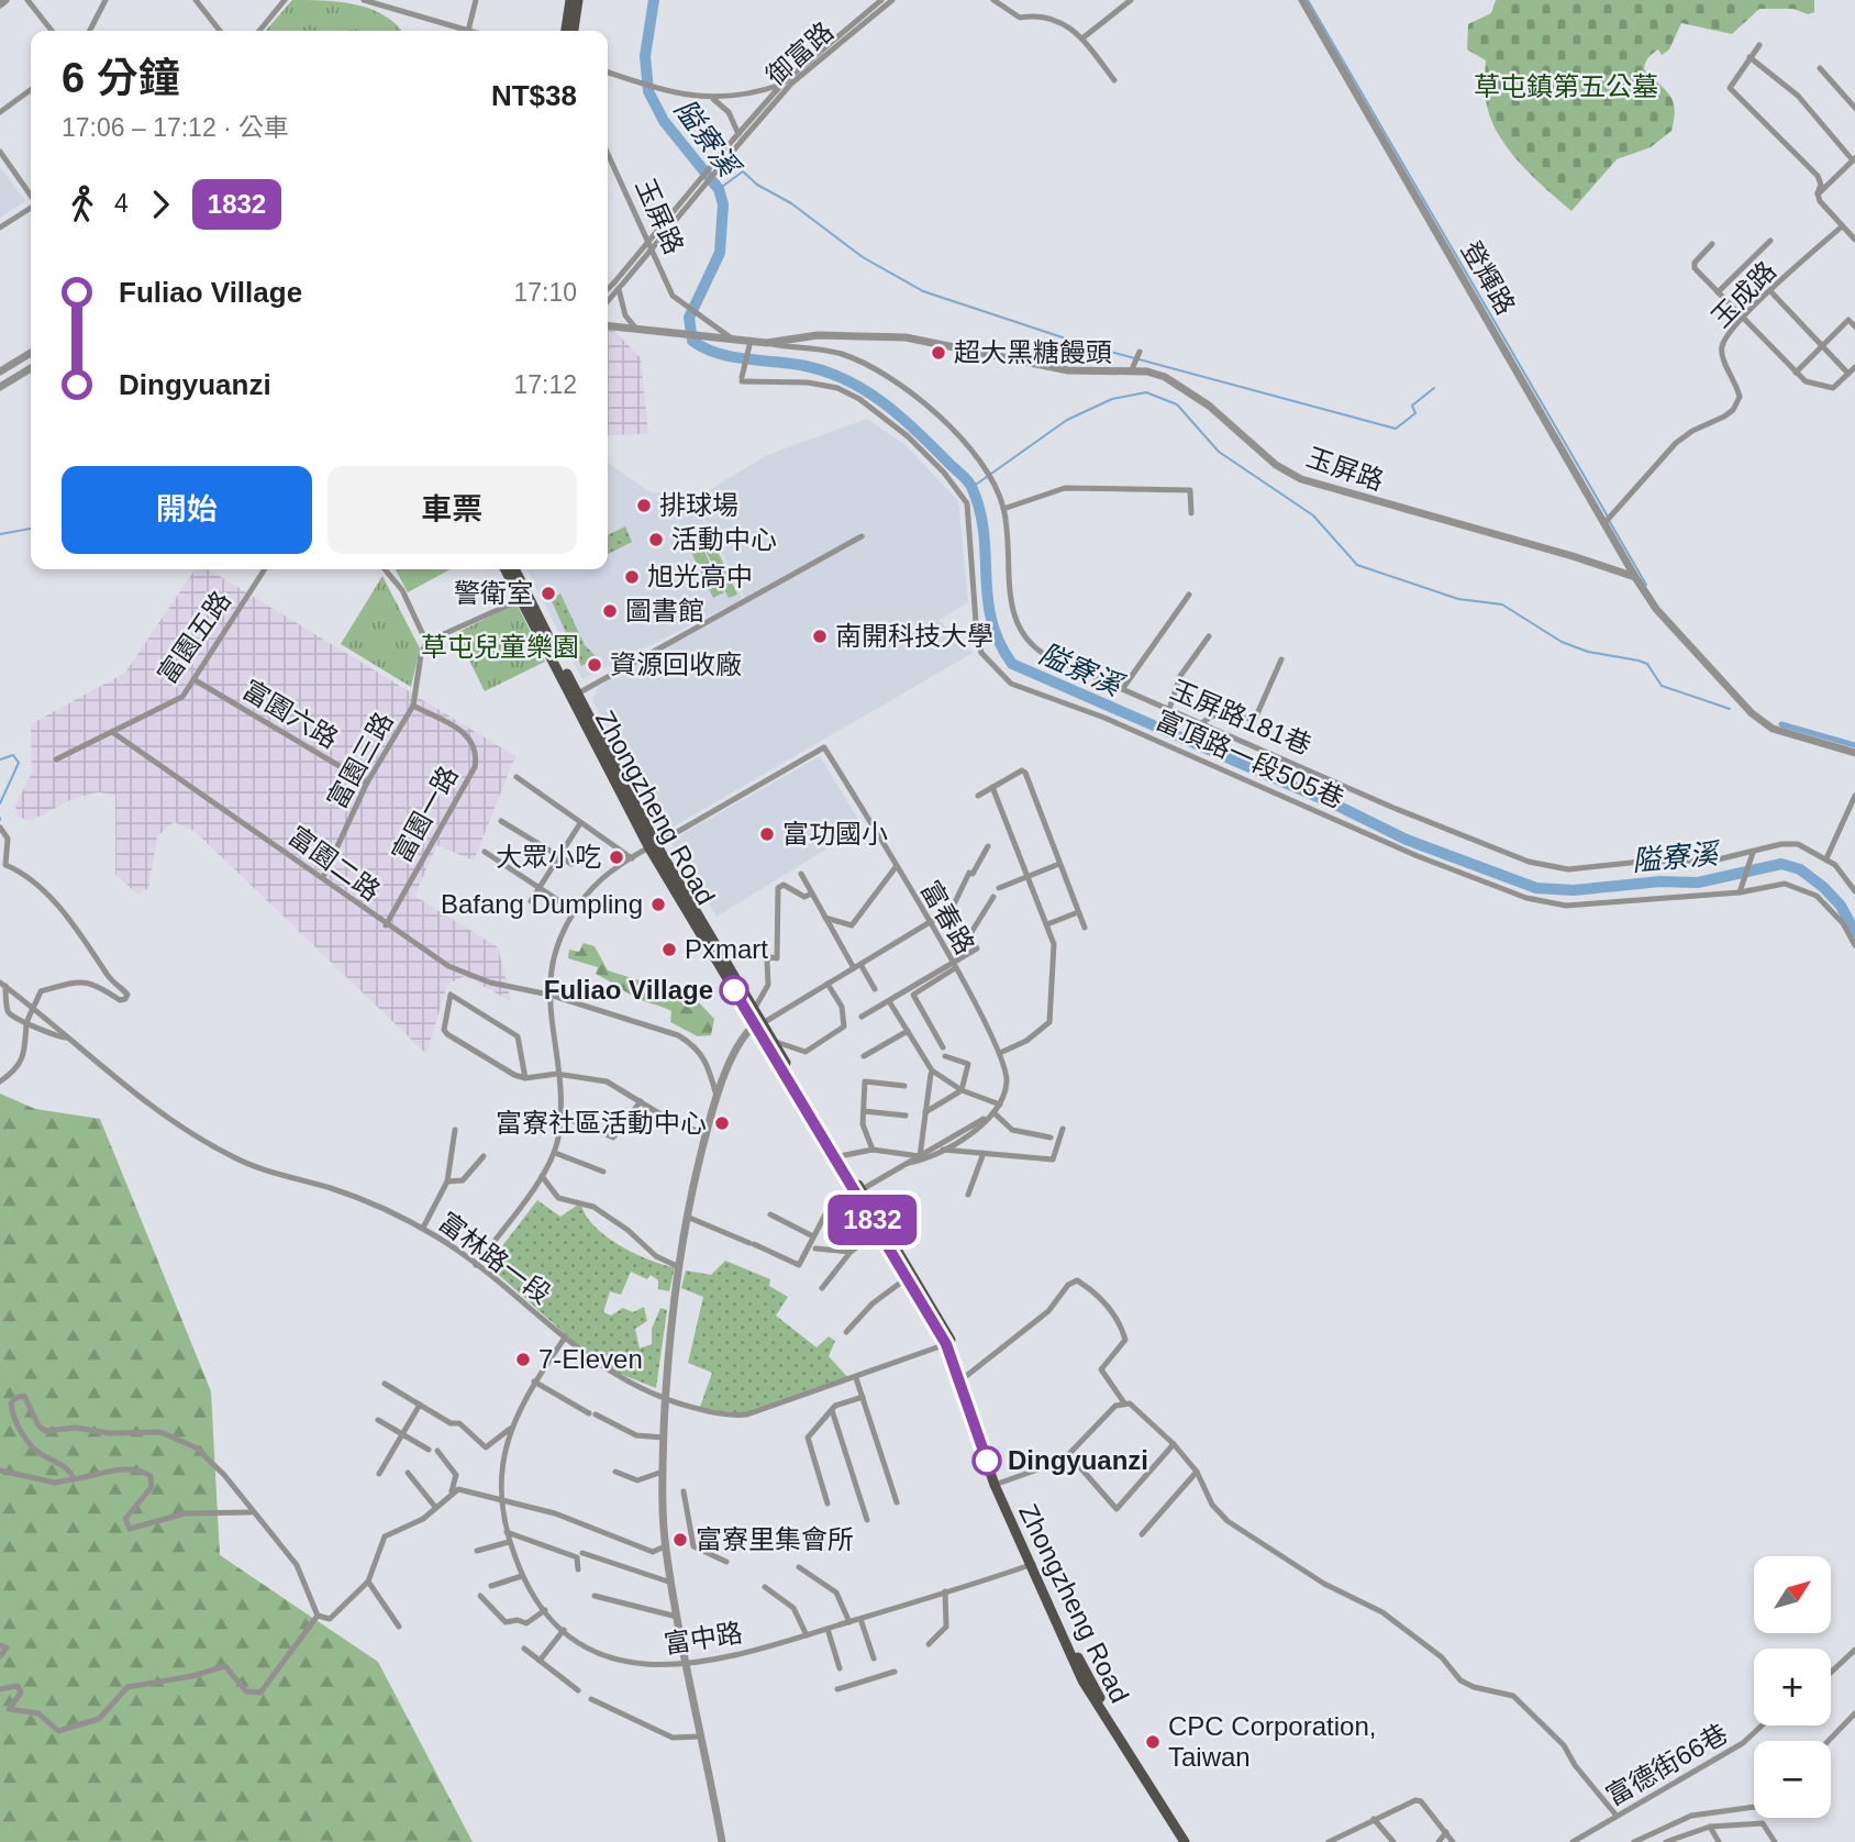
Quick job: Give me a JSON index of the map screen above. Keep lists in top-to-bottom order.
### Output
{
  "streets": {
    "main road": ["Zhongzheng Road"],
    "street": [
      "御富路",
      "玉屏路",
      "登輝路",
      "玉成路",
      "富園五路",
      "富園六路",
      "玉屏路181巷",
      "富頂路一段505巷",
      "富園三路",
      "富園一路",
      "富園二路",
      "富春路",
      "富林路一段",
      "富中路",
      "富德街66巷"
    ]
  },
  "crossings": [
    ["玉屏路", "登輝路"],
    ["玉屏路", "玉屏路181巷"],
    ["玉屏路", "富頂路一段505巷"],
    ["登輝路", "玉成路"],
    ["富園五路", "富園六路"],
    ["富園五路", "富園二路"],
    ["富園六路", "富園三路"],
    ["富園三路", "富園一路"],
    ["富園三路", "富園二路"],
    ["Zhongzheng Road", "富春路"],
    ["Zhongzheng Road", "富林路一段"],
    ["Zhongzheng Road", "富中路"],
    ["富園一路", "富園二路"],
    ["富林路一段", "富中路"]
  ],
  "water": ["隘寮溪"],
  "parks": ["草屯鎮第五公墓", "草屯兒童樂園"],
  "places": [
    "超大黑糖饅頭",
    "排球場",
    "活動中心",
    "旭光高中",
    "警衛室",
    "圖書館",
    "南開科技大學",
    "資源回收廠",
    "富功國小",
    "大眾小吃",
    "Bafang Dumpling",
    "Pxmart",
    "Fuliao Village",
    "富寮社區活動中心",
    "7-Eleven",
    "Dingyuanzi",
    "富寮里集會所",
    "CPC Corporation, Taiwan"
  ],
  "lines": ["bus line 1832"],
  "north": "top right",
  "page": {
    "on_map": "1832",
    "heading": ["6 分鐘", "17:06 – 17:12 · 公車", "NT$38"],
    "legs": ["4", "1832"],
    "list": [
      {
        "name": "Fuliao Village",
        "value": "17:10"
      },
      {
        "name": "Dingyuanzi",
        "value": "17:12"
      }
    ],
    "buttons": ["開始", "車票"],
    "map_buttons": ["+", "−"]
  }
}
